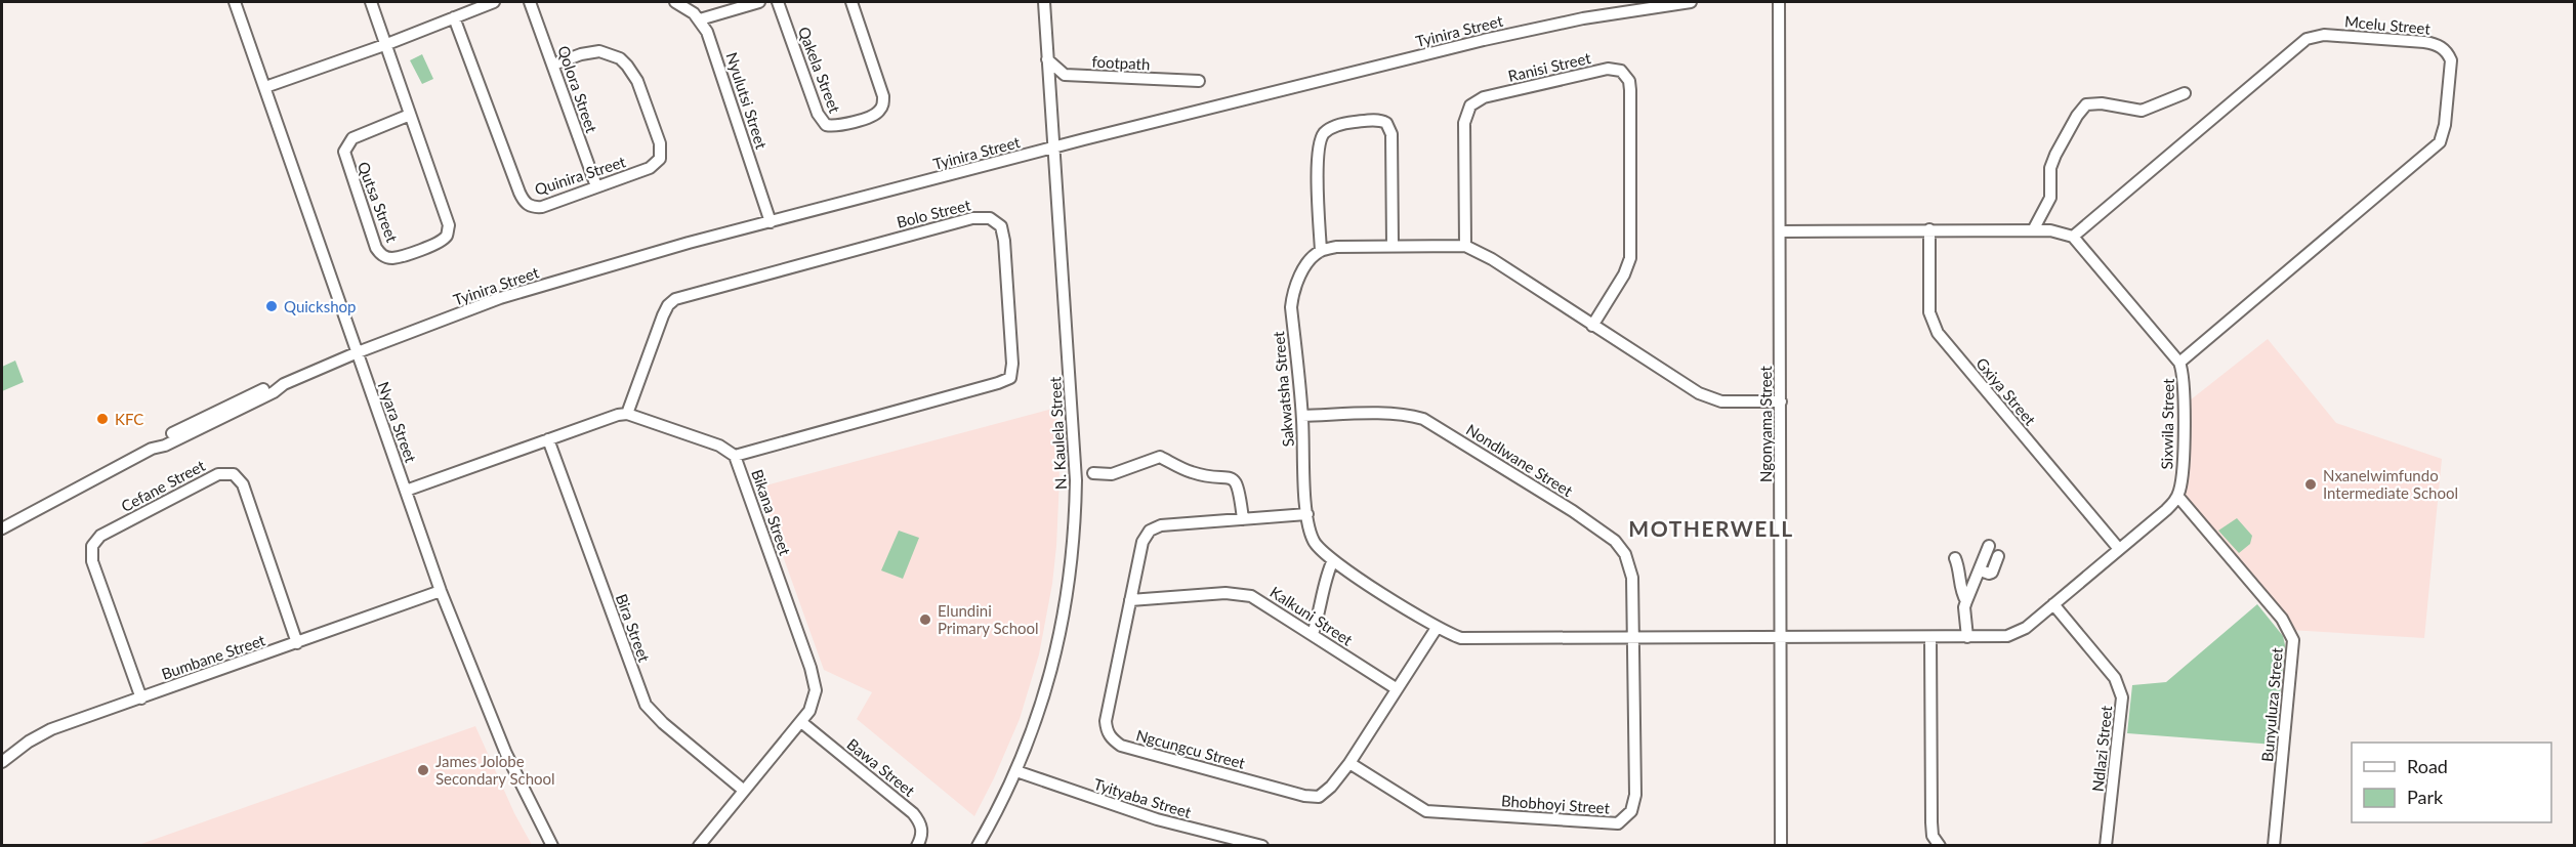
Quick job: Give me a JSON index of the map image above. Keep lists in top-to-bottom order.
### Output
{
  "streets": {
    "street": [
      "Mcelu Street",
      "Tyinira Street",
      "footpath",
      "Ranisi Street",
      "Qakela Street",
      "Qolora Street",
      "Nyulutsi Street",
      "Quinira Street",
      "Qutsa Street",
      "Bolo Street",
      "Sakwatsha Street",
      "Gxiya Street",
      "Nyara Street",
      "Ngonyama Street",
      "Sixwila Street",
      "N. Kaulela Street",
      "Nondlwane Street",
      "Cefane Street",
      "Bikana Street",
      "Kalkuni Street",
      "Bira Street",
      "Bumbane Street",
      "Bunyuluza Street",
      "Ngcungcu Street",
      "Ndlazi Street",
      "Bawa Street",
      "Tyityaba Street",
      "Bhobhoyi Street"
    ]
  },
  "crossings": [
    ["Mcelu Street", "Sixwila Street"],
    ["Tyinira Street", "Nyulutsi Street"],
    ["Tyinira Street", "Nyara Street"],
    ["Tyinira Street", "N. Kaulela Street"],
    ["footpath", "N. Kaulela Street"],
    ["Qolora Street", "Quinira Street"],
    ["Bolo Street", "Bikana Street"],
    ["Sakwatsha Street", "Ngonyama Street"],
    ["Sakwatsha Street", "Nondlwane Street"],
    ["Sakwatsha Street", "Ngcungcu Street"],
    ["Sakwatsha Street", "Bhobhoyi Street"],
    ["Nyara Street", "Bumbane Street"],
    ["Sixwila Street", "Bunyuluza Street"],
    ["N. Kaulela Street", "Tyityaba Street"],
    ["Nondlwane Street", "Bhobhoyi Street"],
    ["Cefane Street", "Bumbane Street"],
    ["Bikana Street", "Bira Street"],
    ["Bikana Street", "Bawa Street"],
    ["Kalkuni Street", "Ngcungcu Street"],
    ["Ngcungcu Street", "Bhobhoyi Street"]
  ],
  "districts": ["MOTHERWELL"],
  "places": [
    "Quickshop",
    "KFC",
    "Nxanelwimfundo Intermediate School",
    "Elundini Primary School",
    "James Jolobe Secondary School"
  ],
  "legend": ["Road", "Park"]
}
